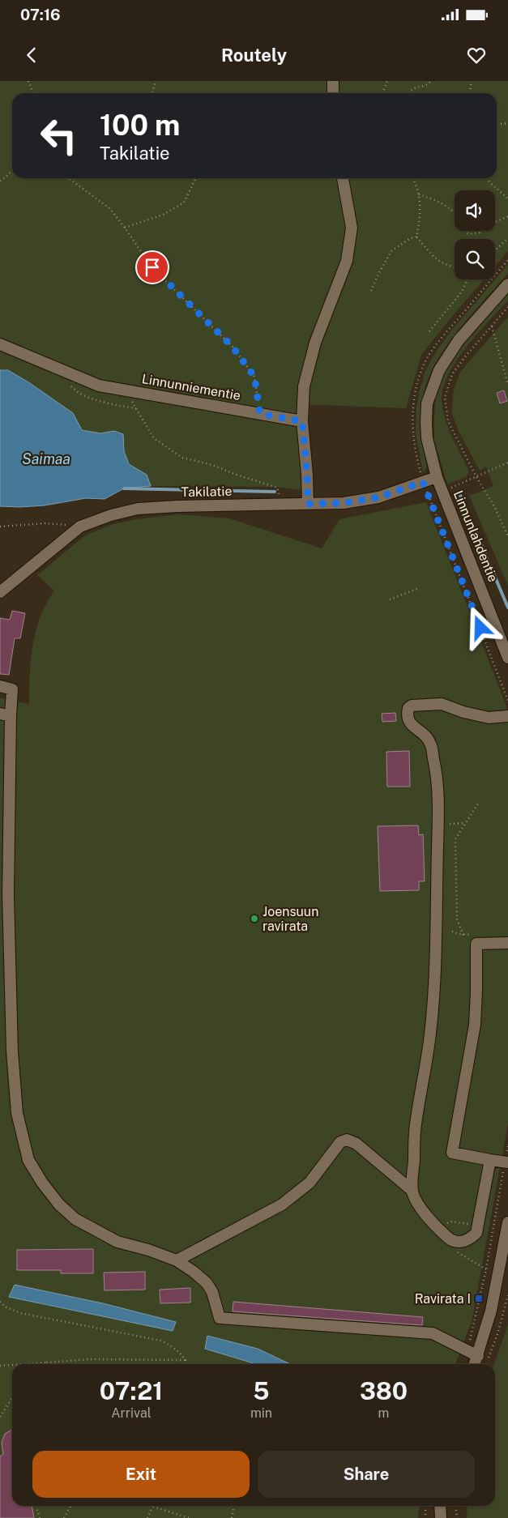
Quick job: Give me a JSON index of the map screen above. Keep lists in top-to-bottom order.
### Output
{
  "streets": {
    "street": ["Linnunniementie", "Takilatie", "Linnunlahdentie"]
  },
  "crossings": [
    ["Takilatie", "Linnunlahdentie"]
  ],
  "water": ["Saimaa"],
  "places": {
    "other": ["Joensuun ravirata"],
    "transit": ["Ravirata I"]
  },
  "page": {
    "status": "07:16",
    "header": "Routely",
    "turn": ["100 m", "Takilatie"],
    "eta": [
      "07:21",
      "Arrival",
      "5",
      "min",
      "380",
      "m"
    ],
    "buttons": ["Exit", "Share"]
  }
}
